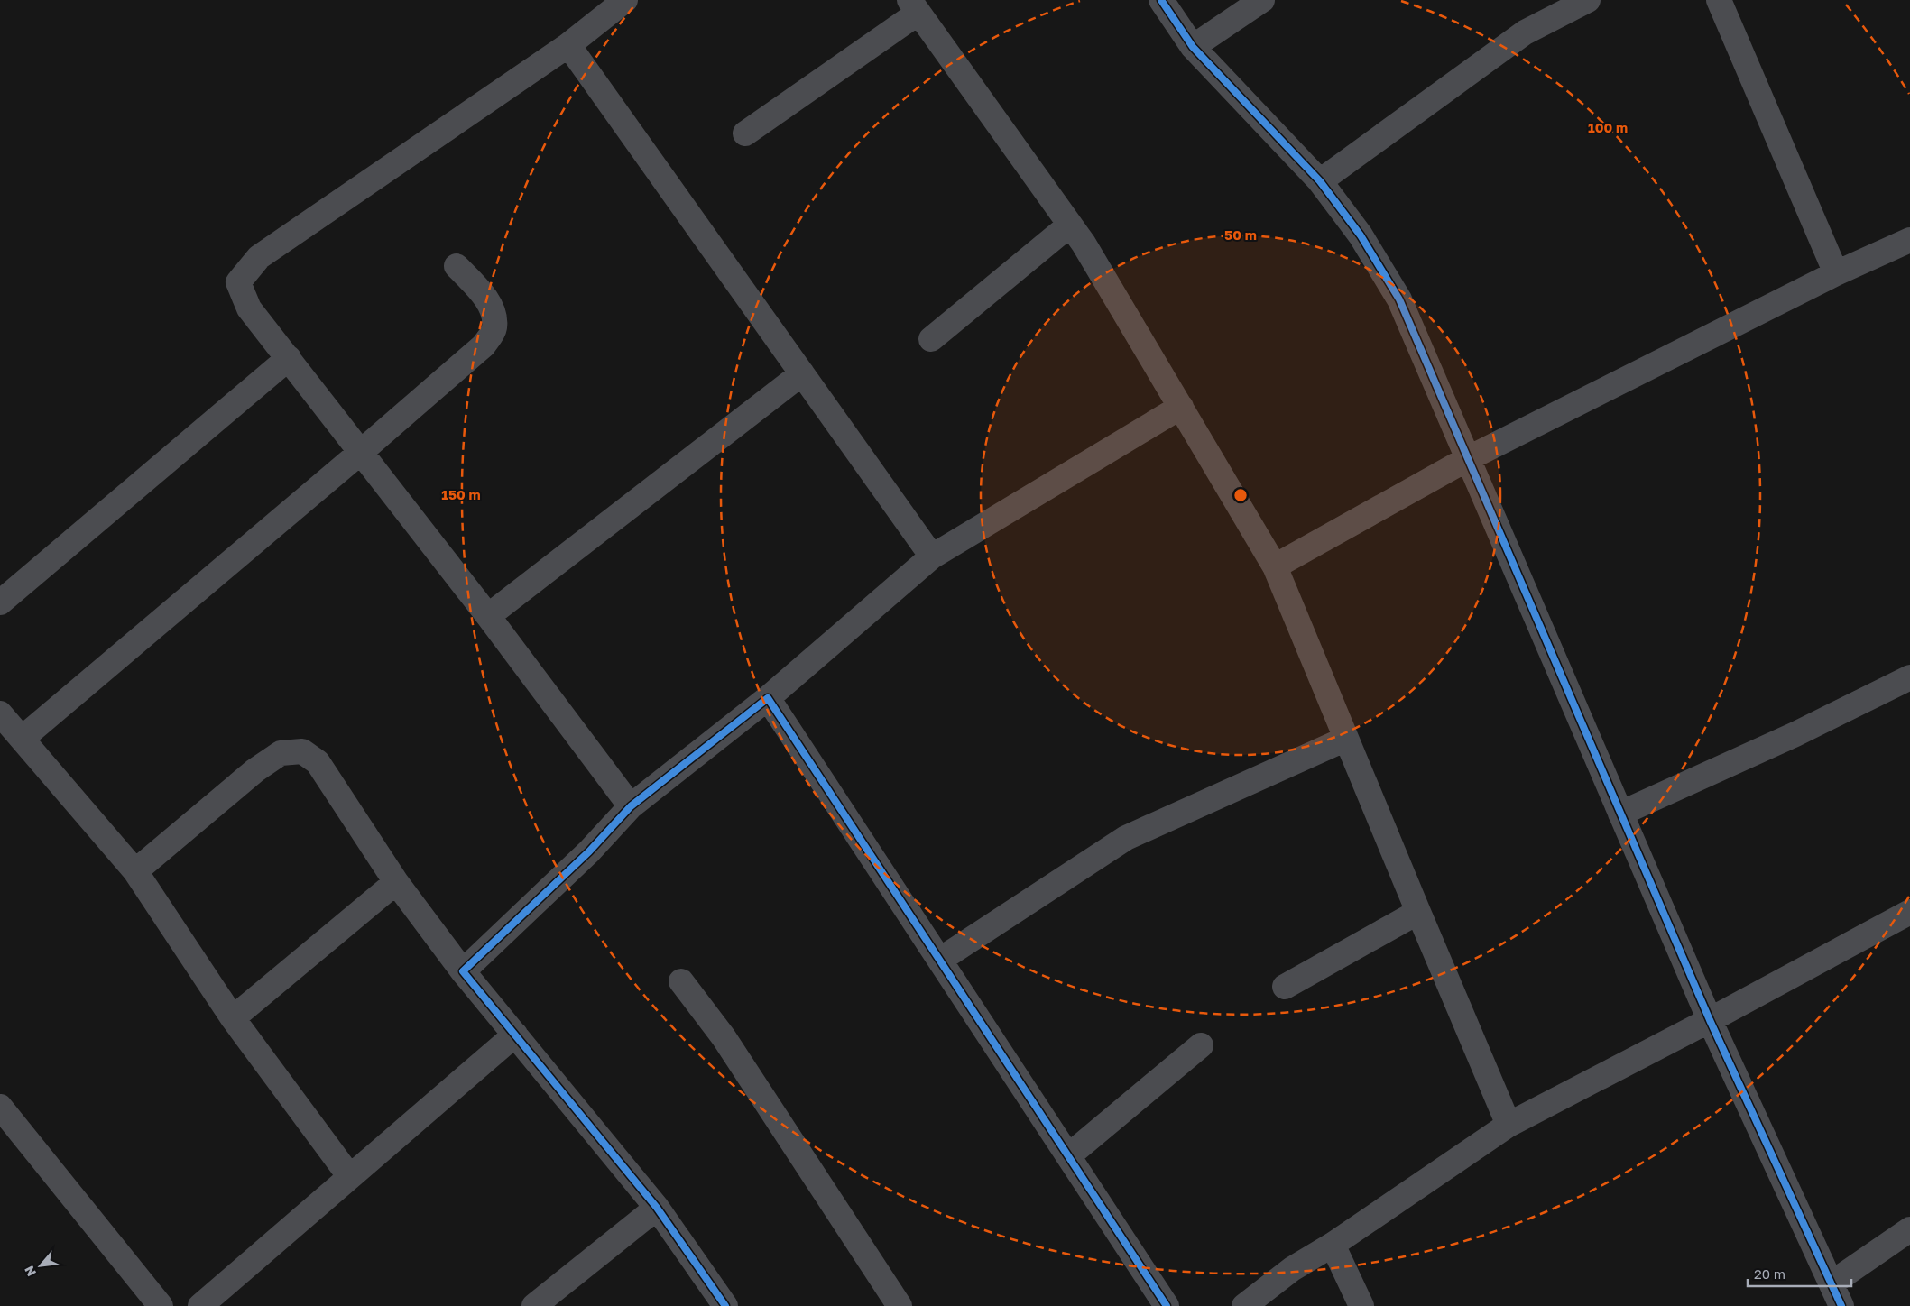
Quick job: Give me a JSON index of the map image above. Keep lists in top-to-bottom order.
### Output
{
  "scale_bar": "20 m",
  "north": "bottom left",
  "rings": ["100 m", "50 m", "150 m"]
}
